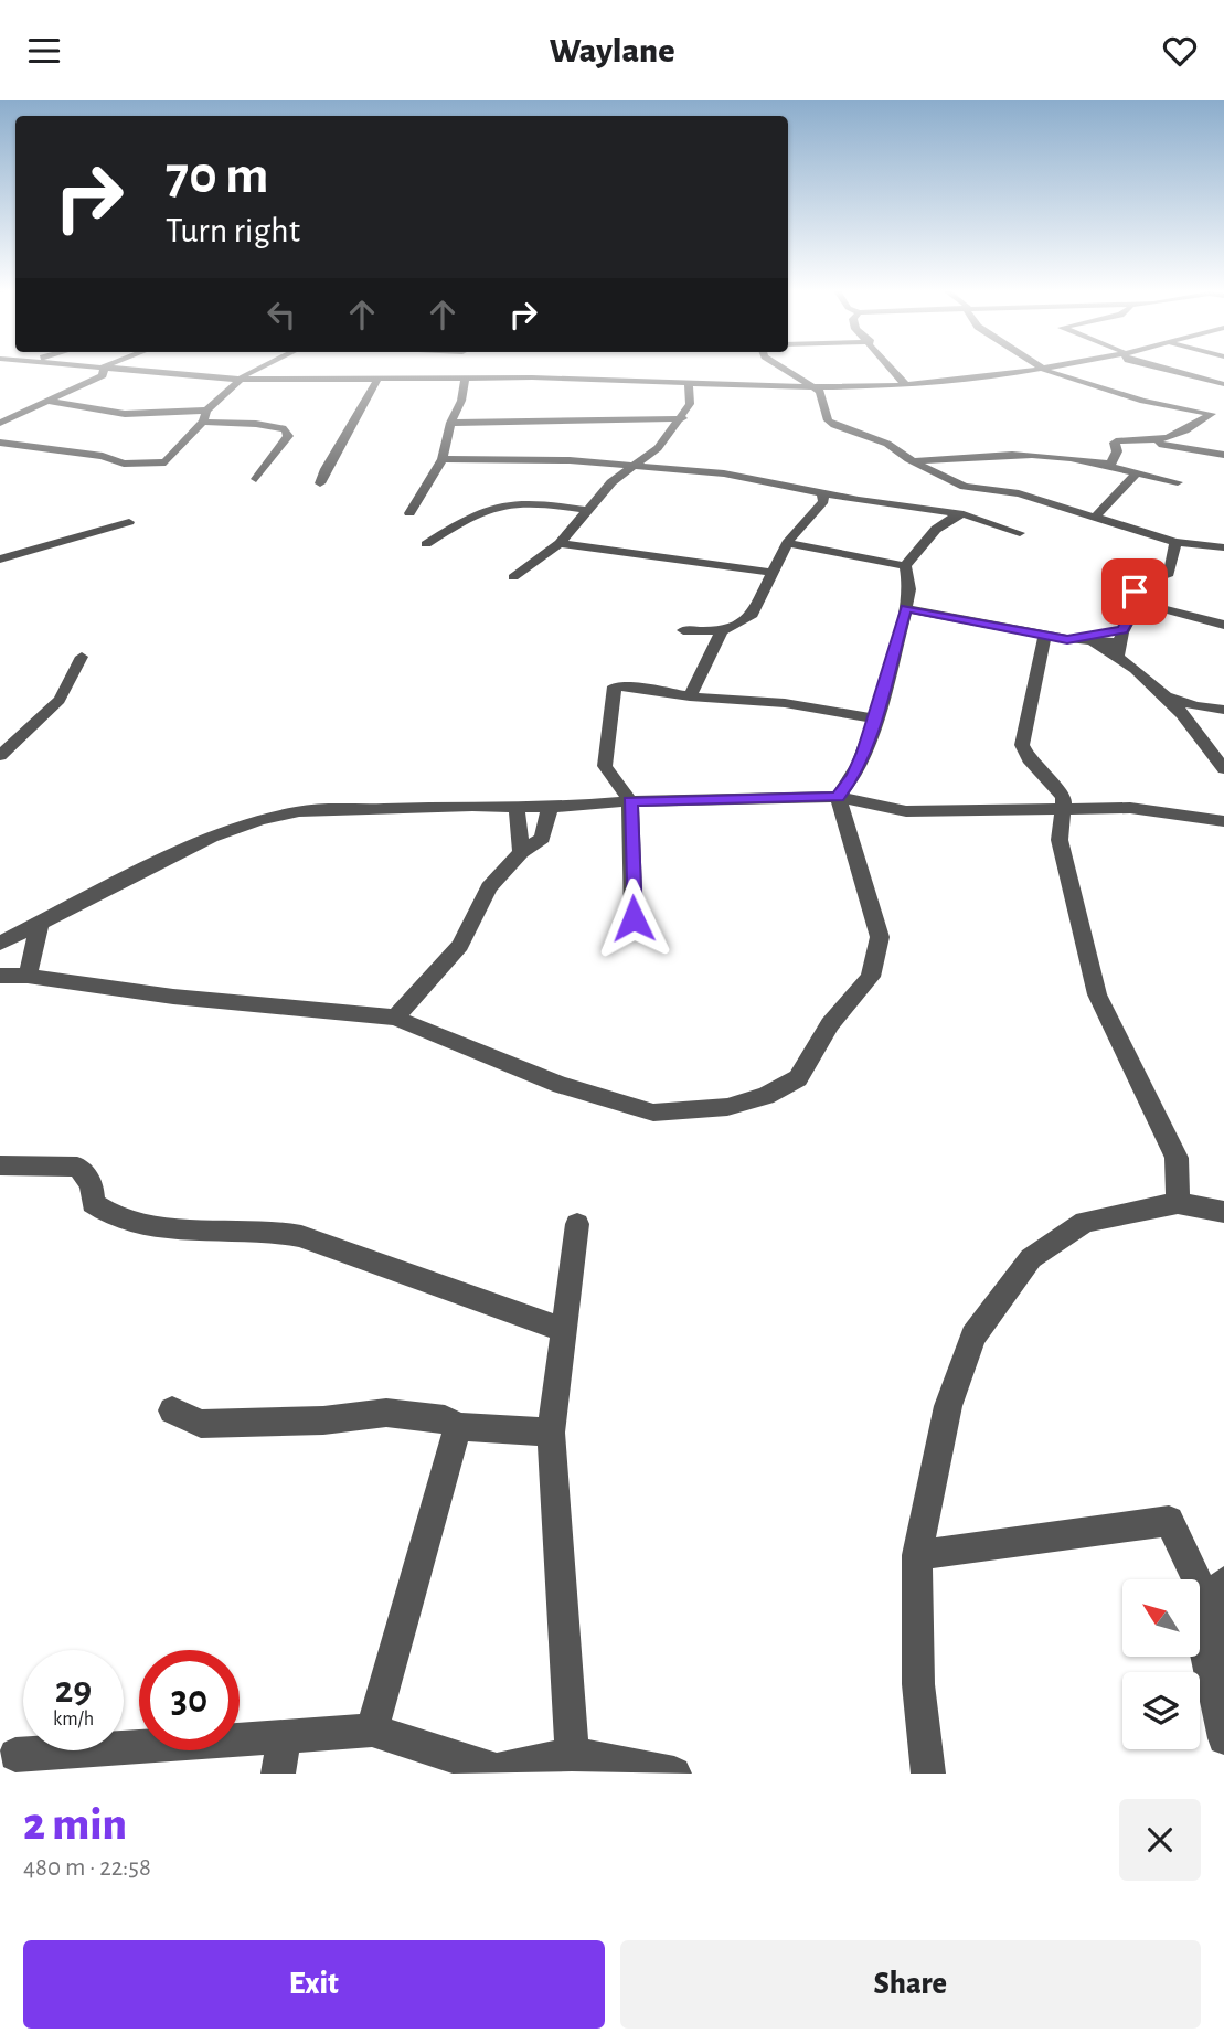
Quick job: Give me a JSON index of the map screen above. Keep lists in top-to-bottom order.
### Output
{
  "north": "top left",
  "page": {
    "header": "Waylane",
    "turn": ["70 m", "Turn right"],
    "speed": "29 km/h",
    "limit": "30",
    "heading": ["2 min", "480 m · 22:58"],
    "buttons": ["Exit", "Share"]
  }
}
